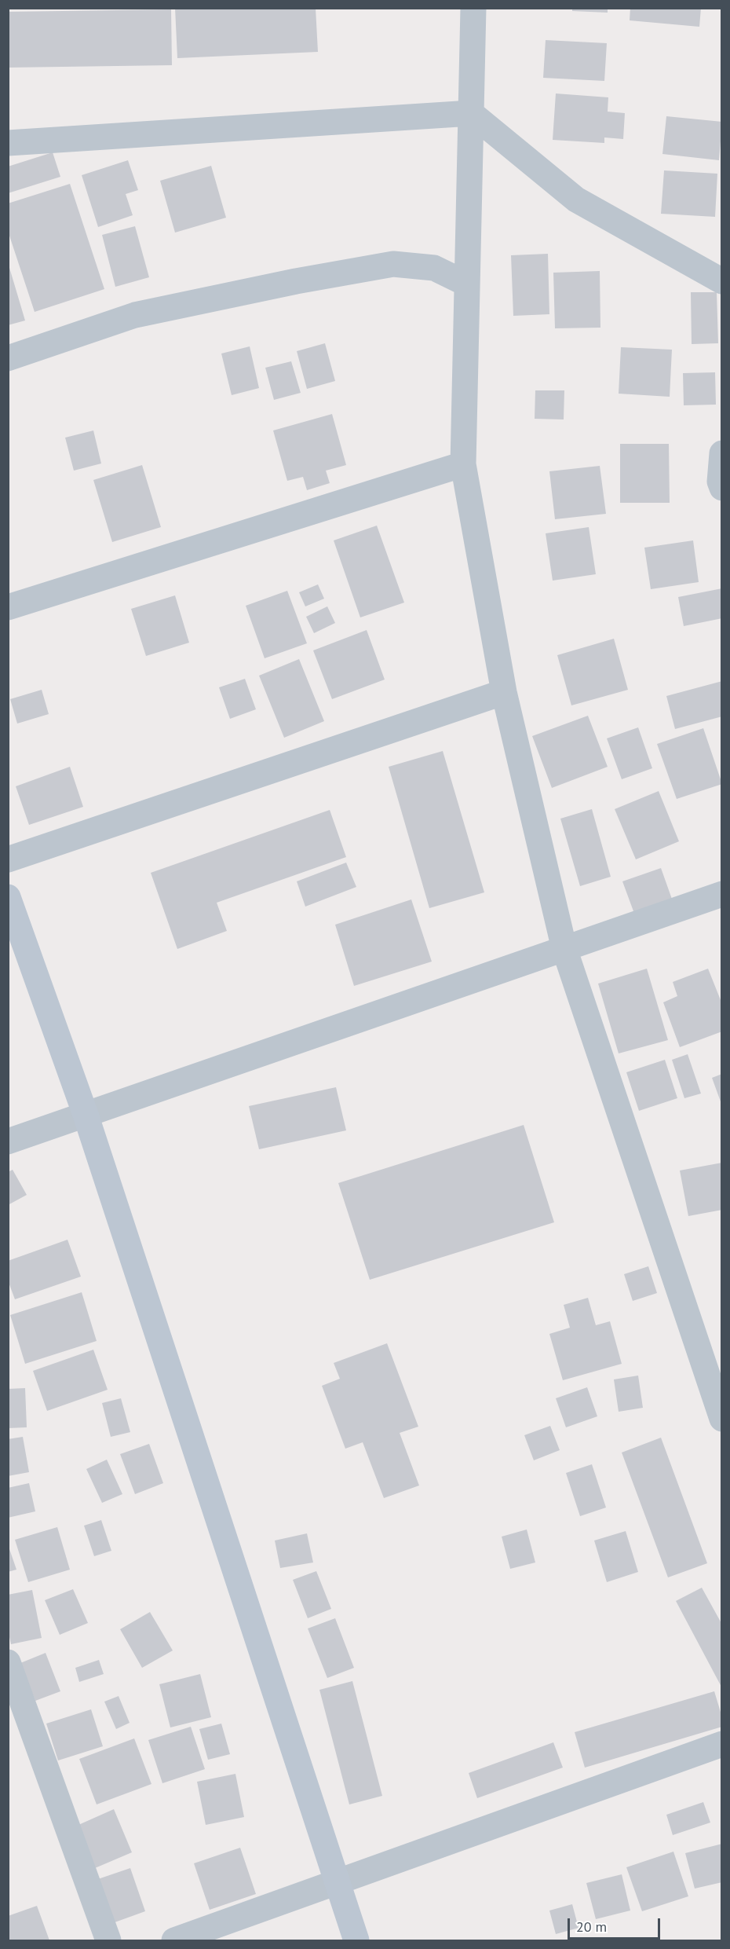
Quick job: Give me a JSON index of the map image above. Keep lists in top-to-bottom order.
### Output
{
  "scale_bar": "20 m"
}
